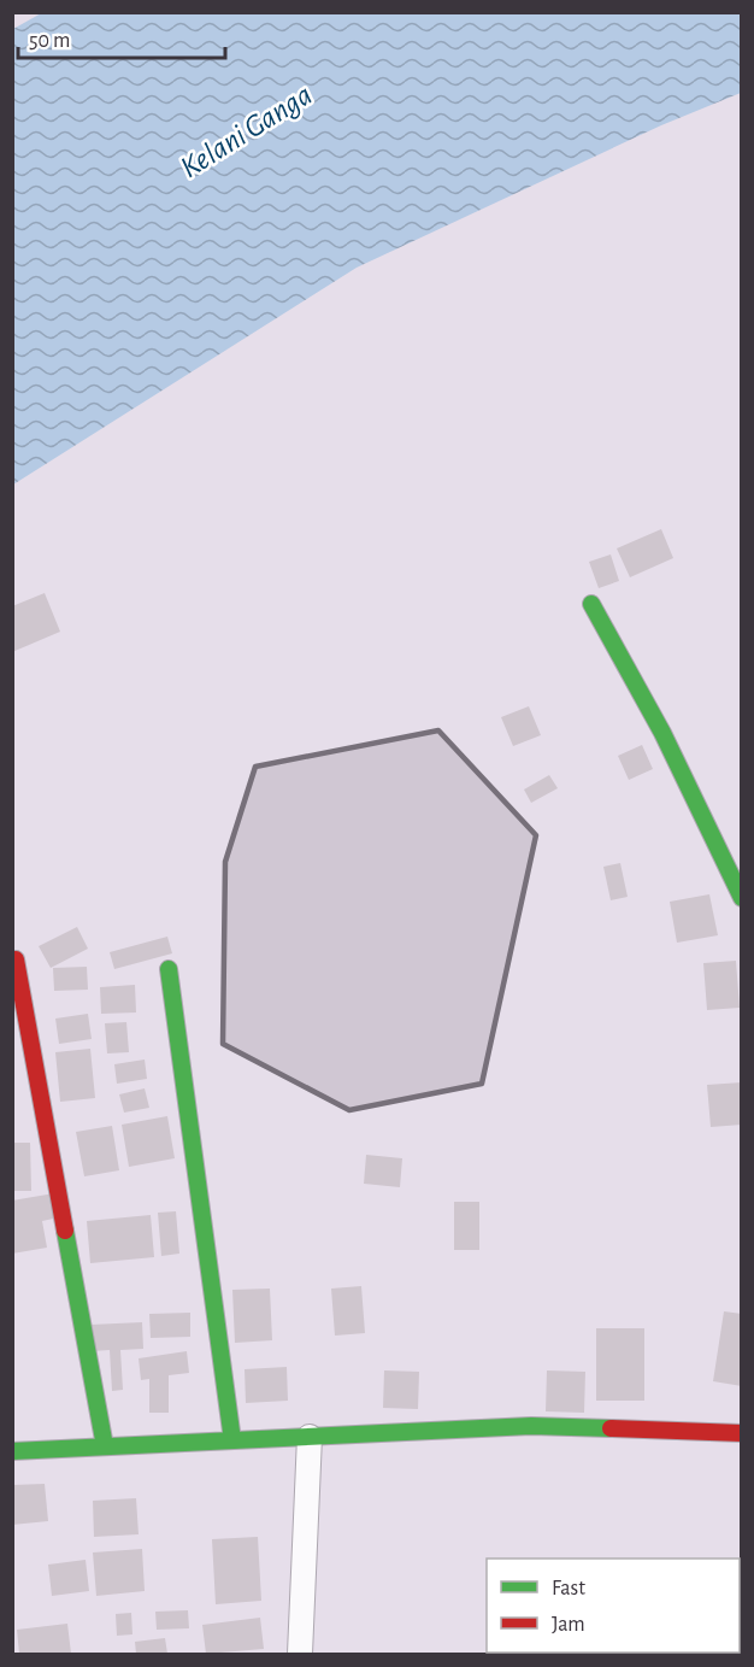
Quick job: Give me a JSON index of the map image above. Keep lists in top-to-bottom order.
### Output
{
  "water": ["Kelani Ganga"],
  "legend": ["Fast", "Jam"],
  "scale_bar": "50 m"
}
